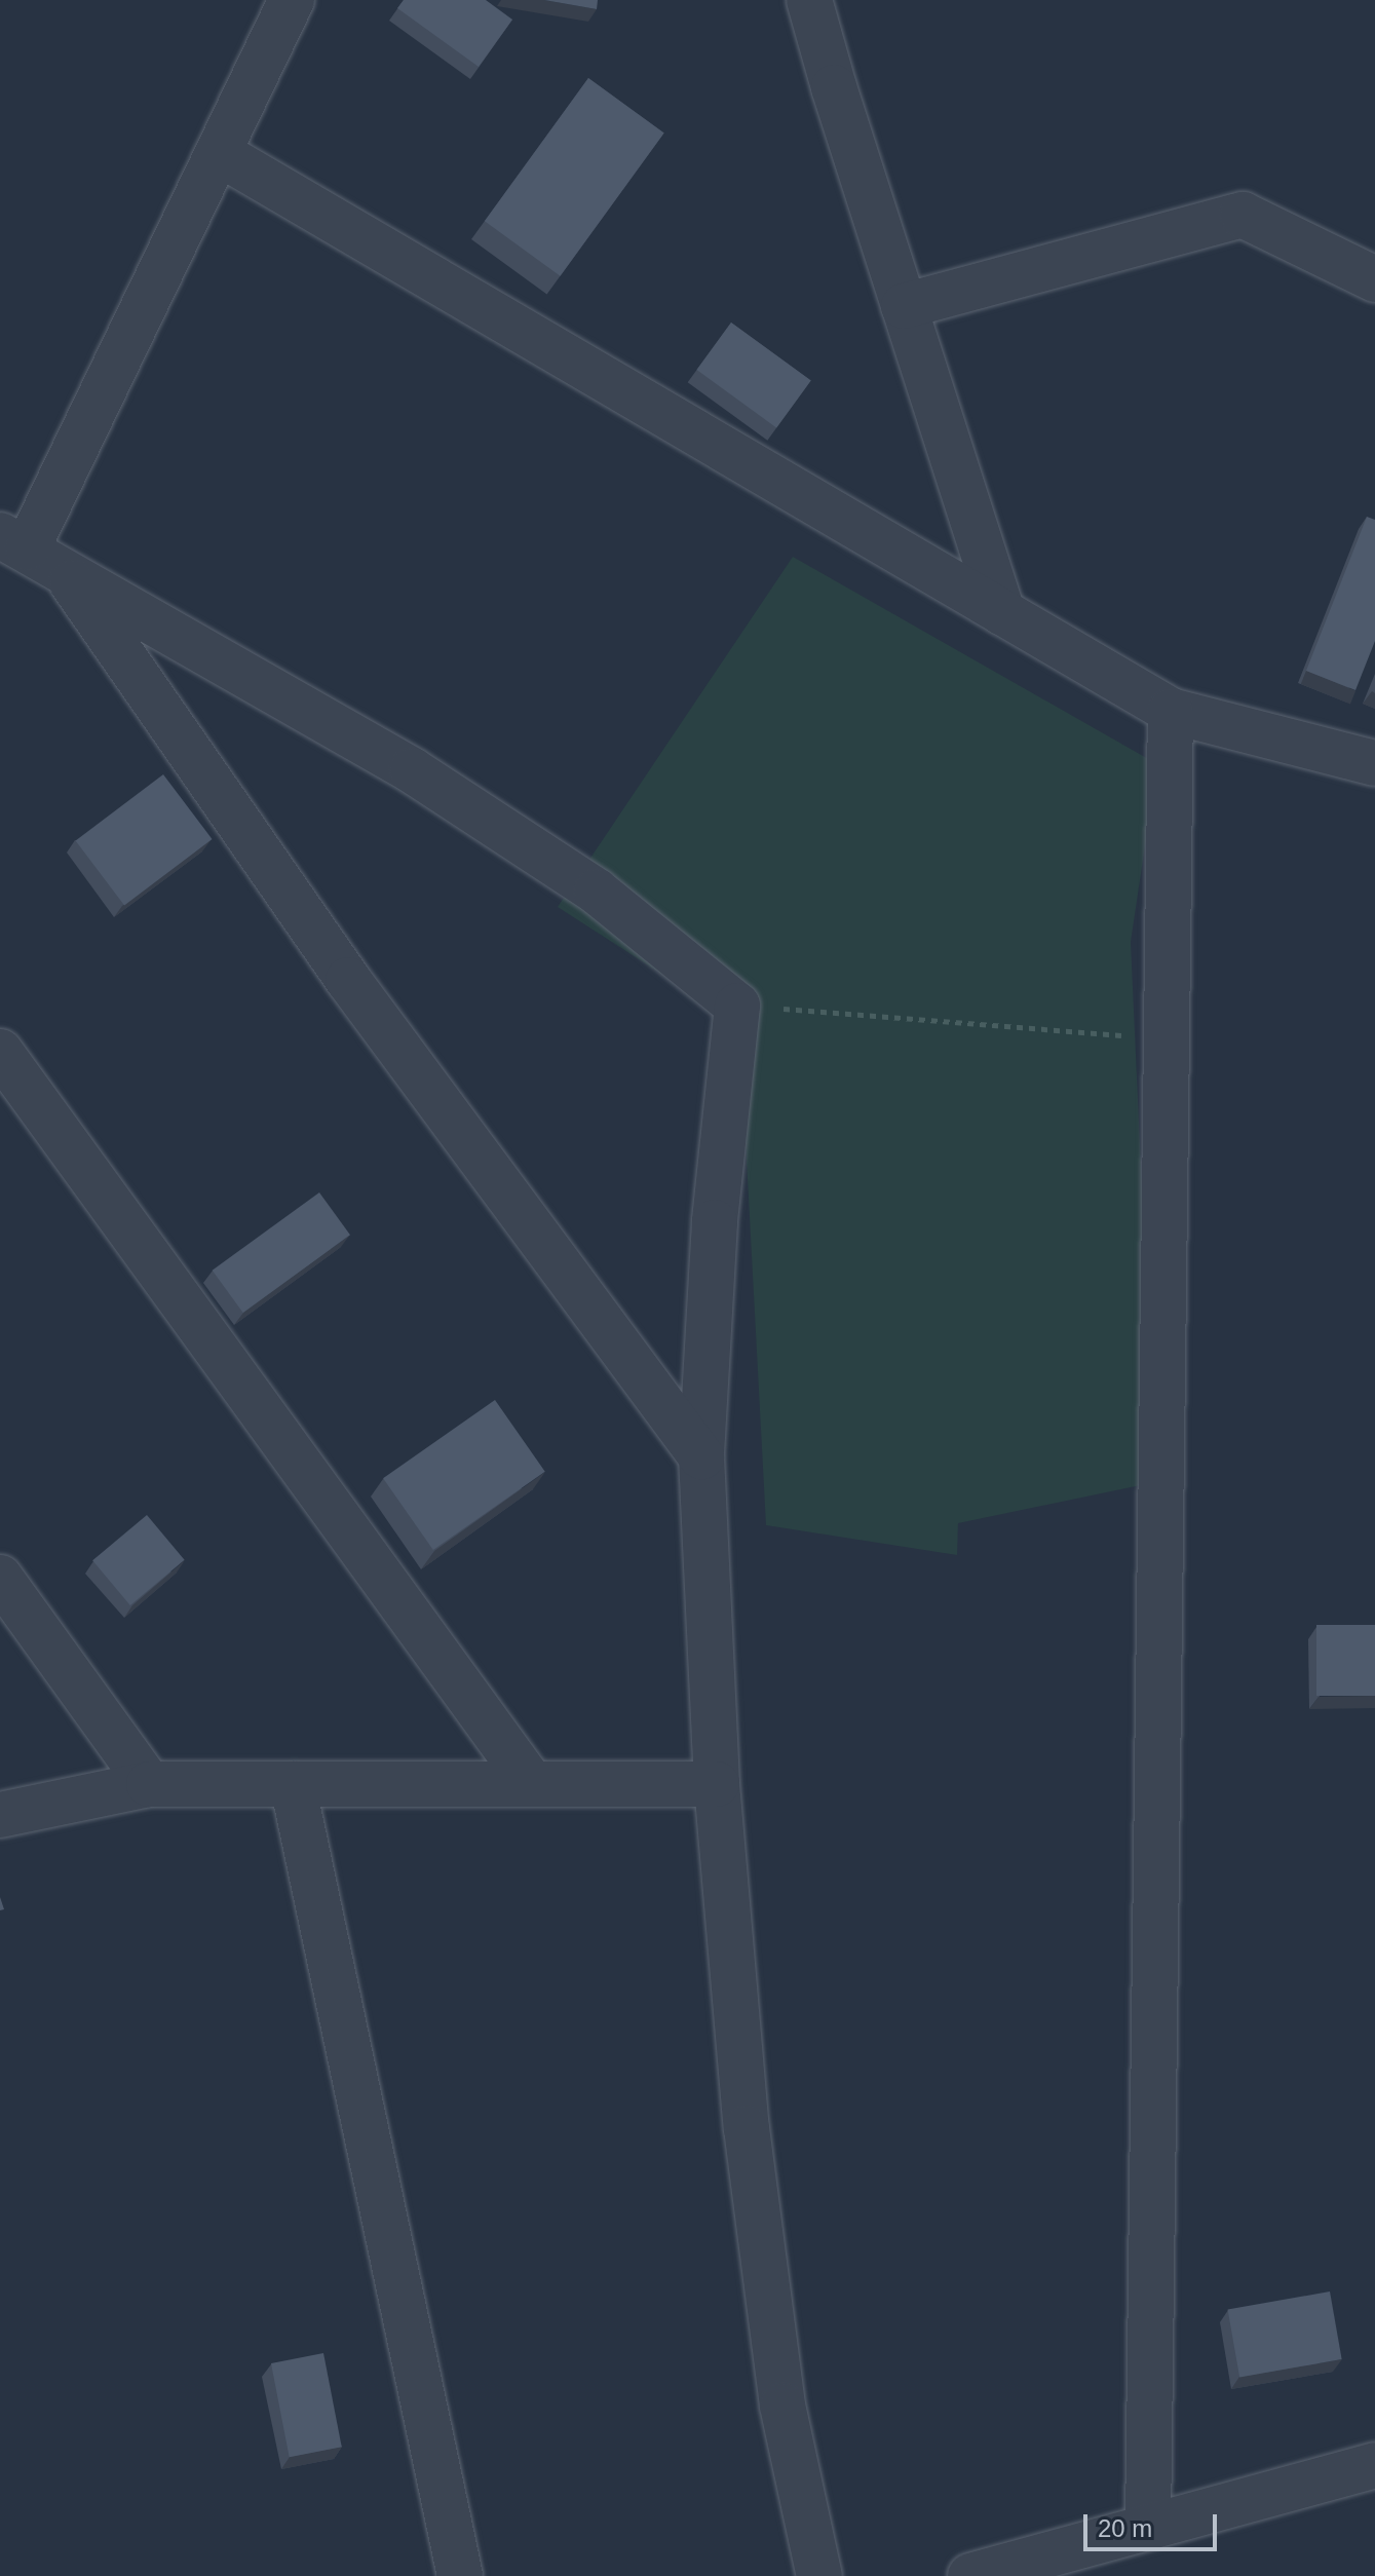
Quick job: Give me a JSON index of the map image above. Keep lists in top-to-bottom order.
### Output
{
  "scale_bar": "20 m"
}
